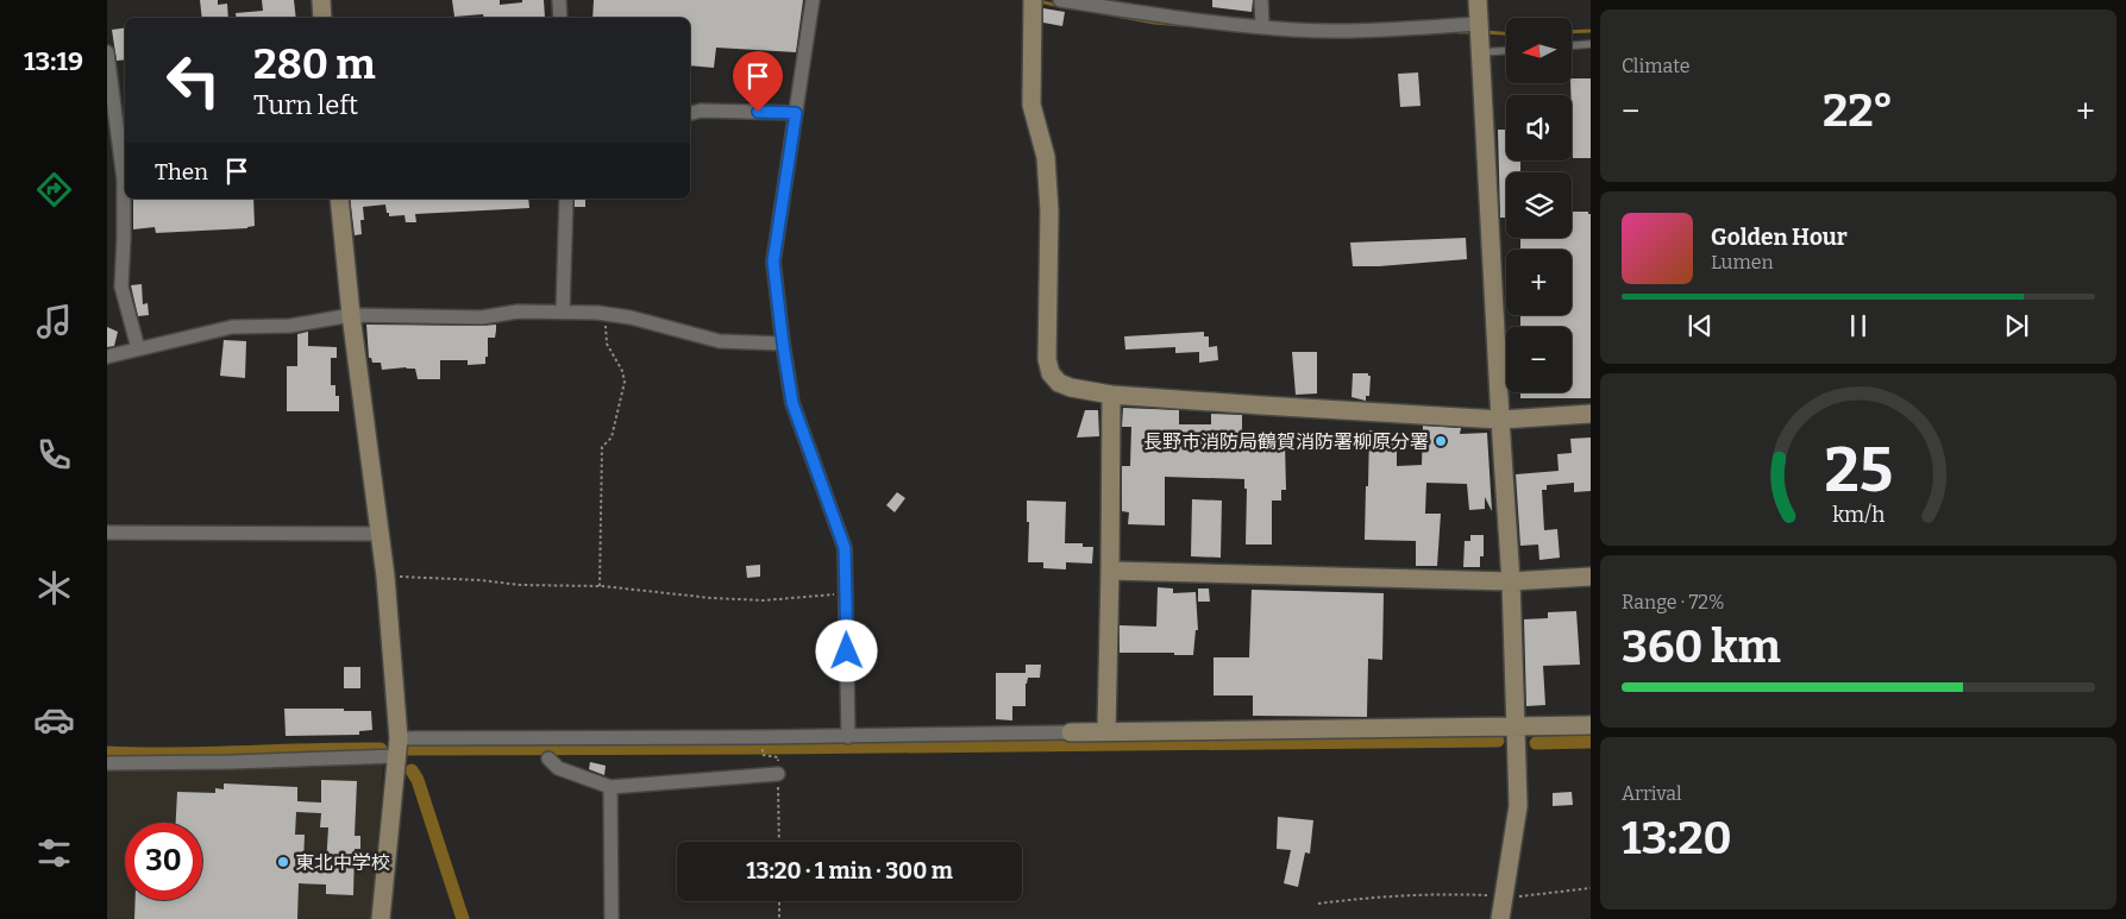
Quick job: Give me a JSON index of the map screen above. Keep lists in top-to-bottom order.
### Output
{
  "places": ["長野市消防局鶴賀消防署柳原分署", "東北中学校"],
  "north": "left",
  "page": {
    "tabs": "13:19",
    "tile": [
      "Climate",
      ["Range · 72%", "360 km"],
      ["Arrival", "13:20"]
    ],
    "map_buttons": ["+", "−"],
    "turn": ["280 m", "Turn left"],
    "heat": ["−", "22°", "+"],
    "then": "Then",
    "song": ["Golden Hour", "Lumen"],
    "limit": "30",
    "trip": "13:20 · 1 min · 300 m",
    "gauge": ["25", "km/h"]
  }
}
